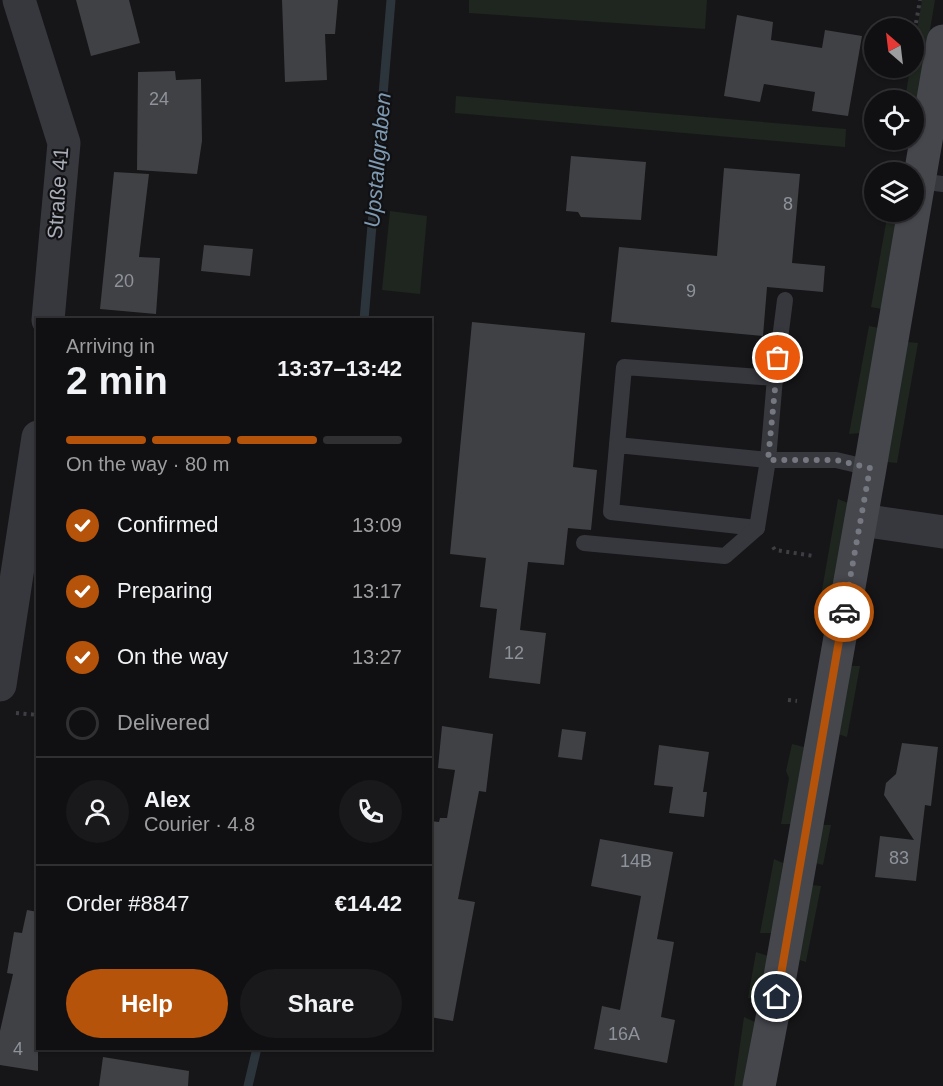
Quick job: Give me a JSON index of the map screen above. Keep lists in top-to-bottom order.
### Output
{
  "streets": {
    "street": ["Straße 41"]
  },
  "water": ["Upstallgraben"],
  "house_numbers": [
    "24",
    "8",
    "20",
    "9",
    "12",
    "83",
    "14B",
    "16A",
    "4"
  ],
  "north": "top left",
  "page": {
    "heading": ["2 min", "Arriving in", "13:37–13:42"],
    "panel": [
      "Alex",
      "Courier · 4.8",
      "Order #8847",
      "€14.42"
    ],
    "bar": "On the way · 80 m",
    "list": [
      ["Confirmed", "13:09"],
      ["Preparing", "13:17"],
      ["On the way", "13:27"],
      "Delivered"
    ],
    "buttons": ["Help", "Share"]
  }
}
